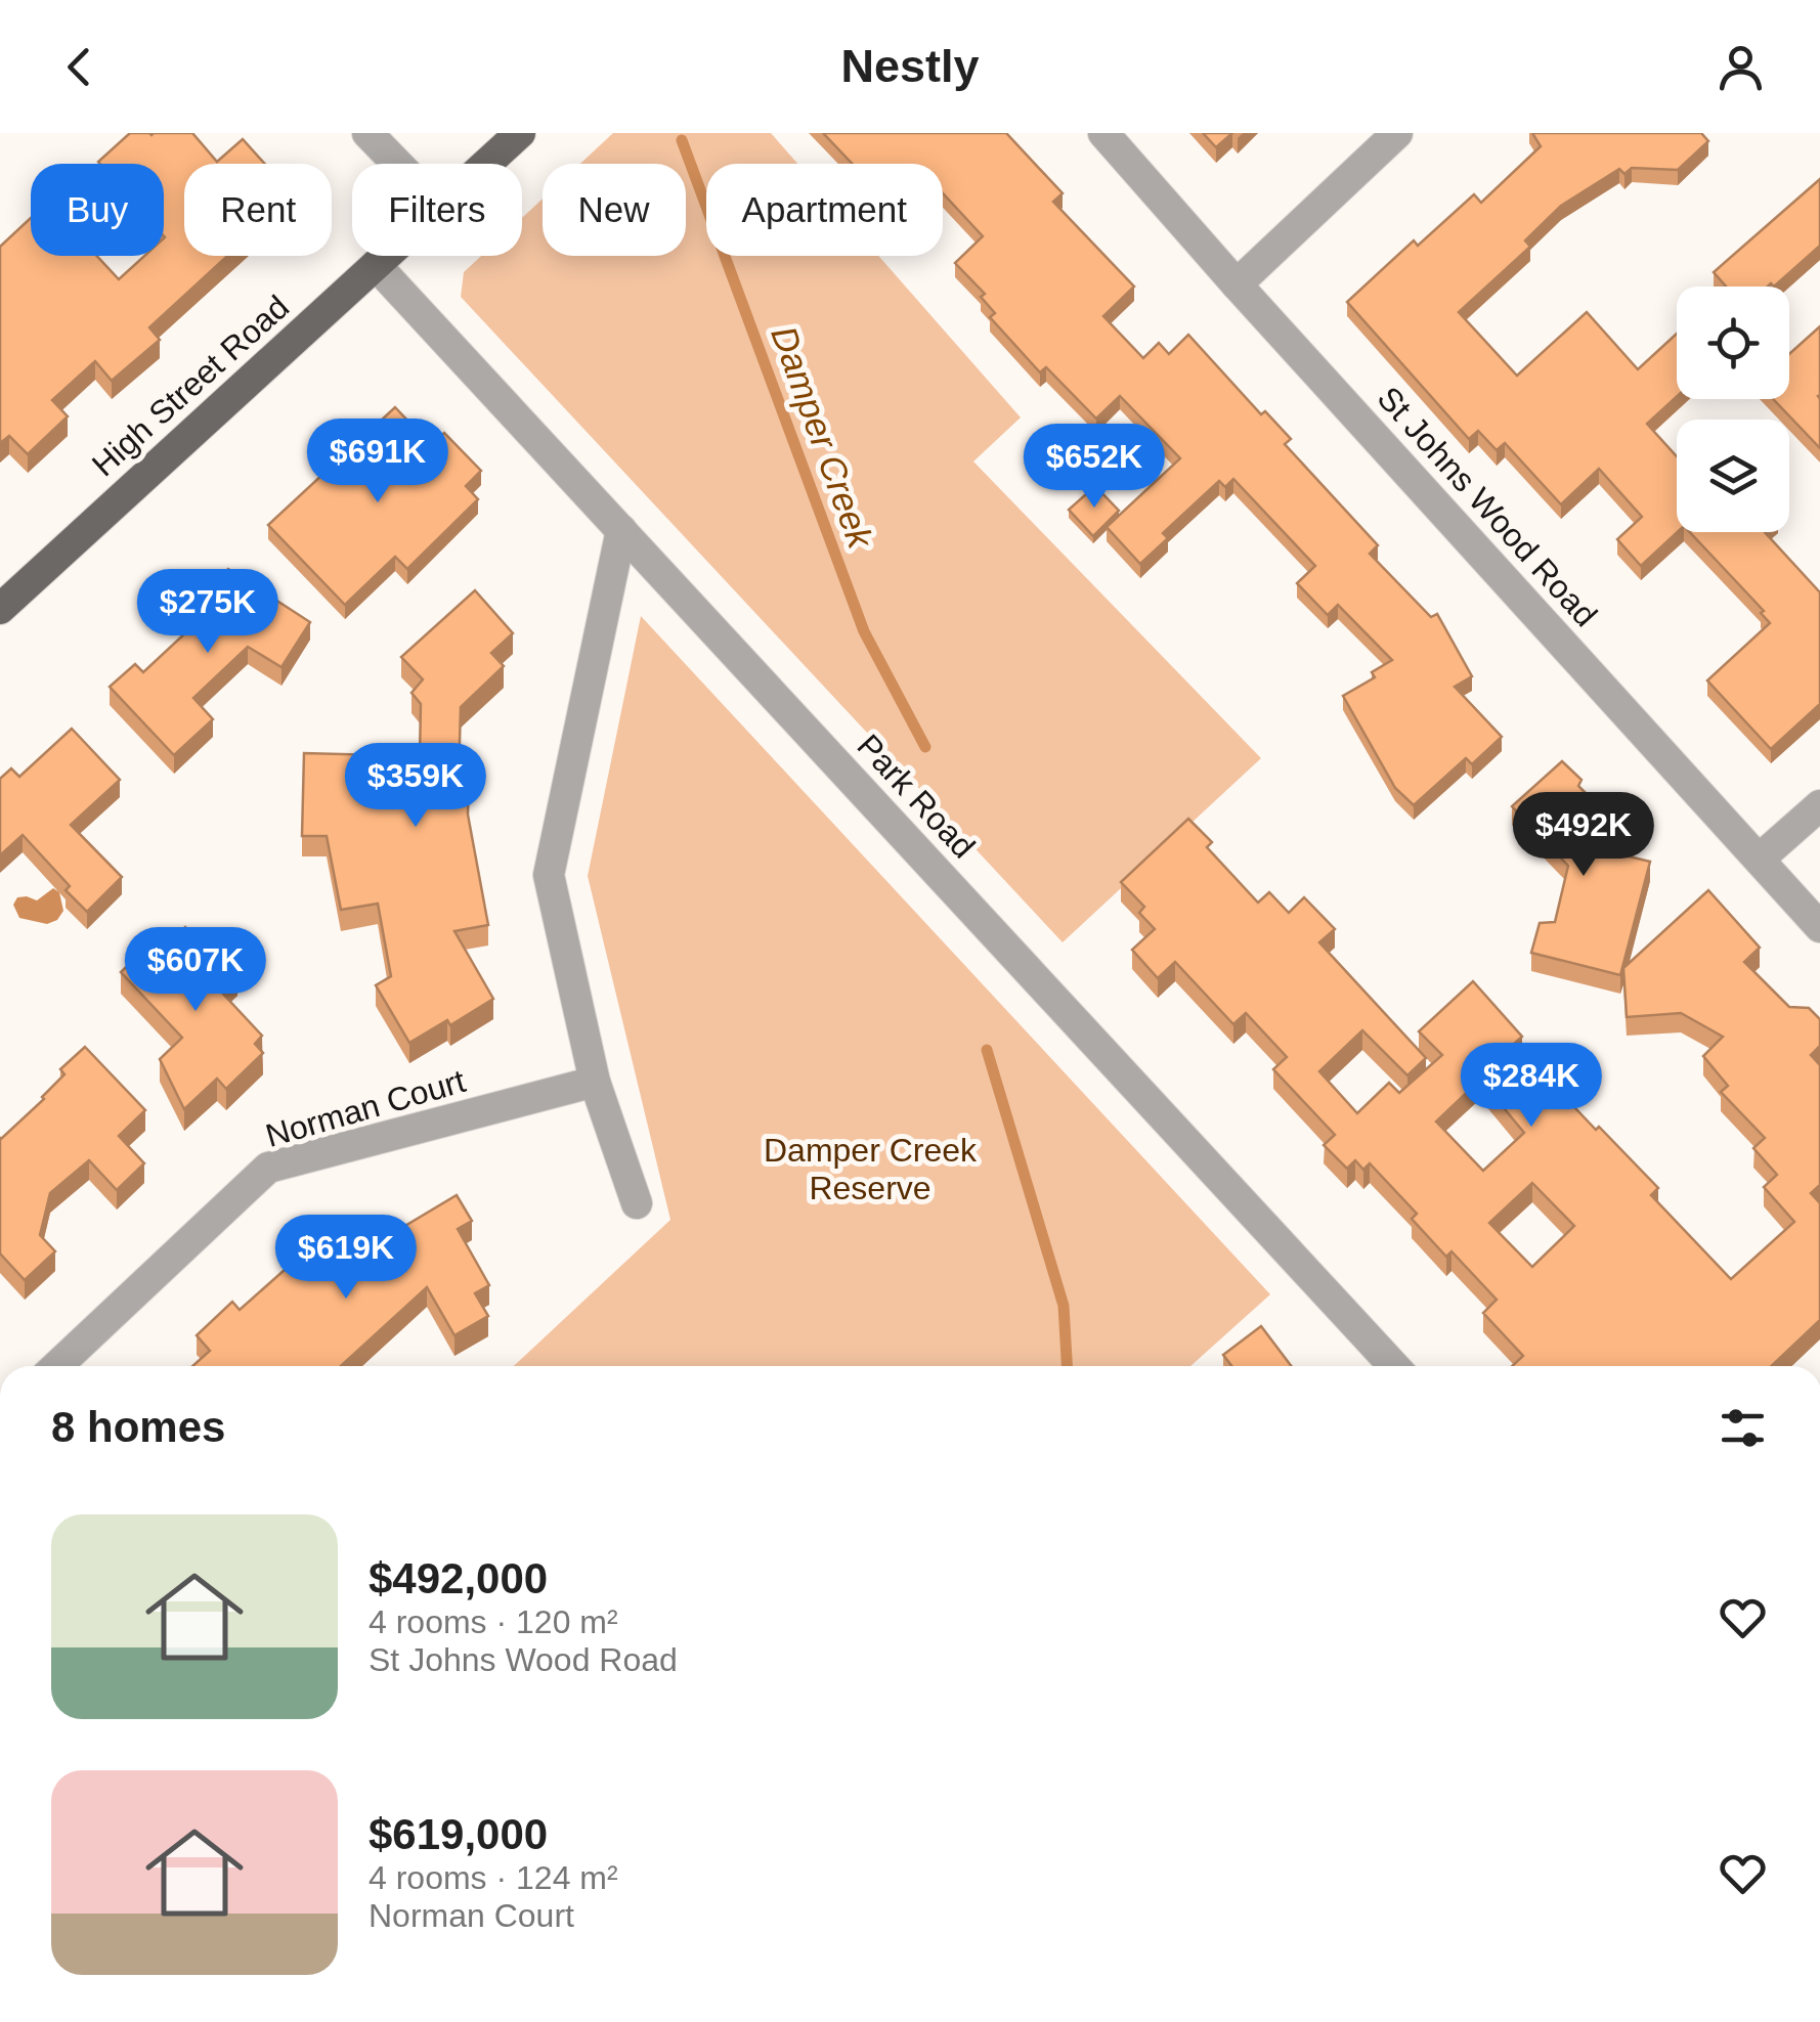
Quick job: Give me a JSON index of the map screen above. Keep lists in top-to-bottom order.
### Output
{
  "streets": {
    "main road": ["High Street Road"],
    "street": ["St Johns Wood Road", "Park Road", "Norman Court"]
  },
  "crossings": [
    ["High Street Road", "Park Road"]
  ],
  "water": ["Damper Creek"],
  "parks": ["Damper Creek Reserve"],
  "page": {
    "header": "Nestly",
    "chip": [
      "Buy",
      "Rent",
      "Filters",
      "New",
      "Apartment"
    ],
    "price": [
      "$691K",
      "$652K",
      "$275K",
      "$359K",
      "$492K",
      "$607K",
      "$284K",
      "$619K"
    ],
    "heading": "8 homes",
    "list": [
      {
        "name": "$492,000",
        "note": "4 rooms · 120 m² · St Johns Wood Road"
      },
      {
        "name": "$619,000",
        "note": "4 rooms · 124 m² · Norman Court"
      }
    ]
  }
}
